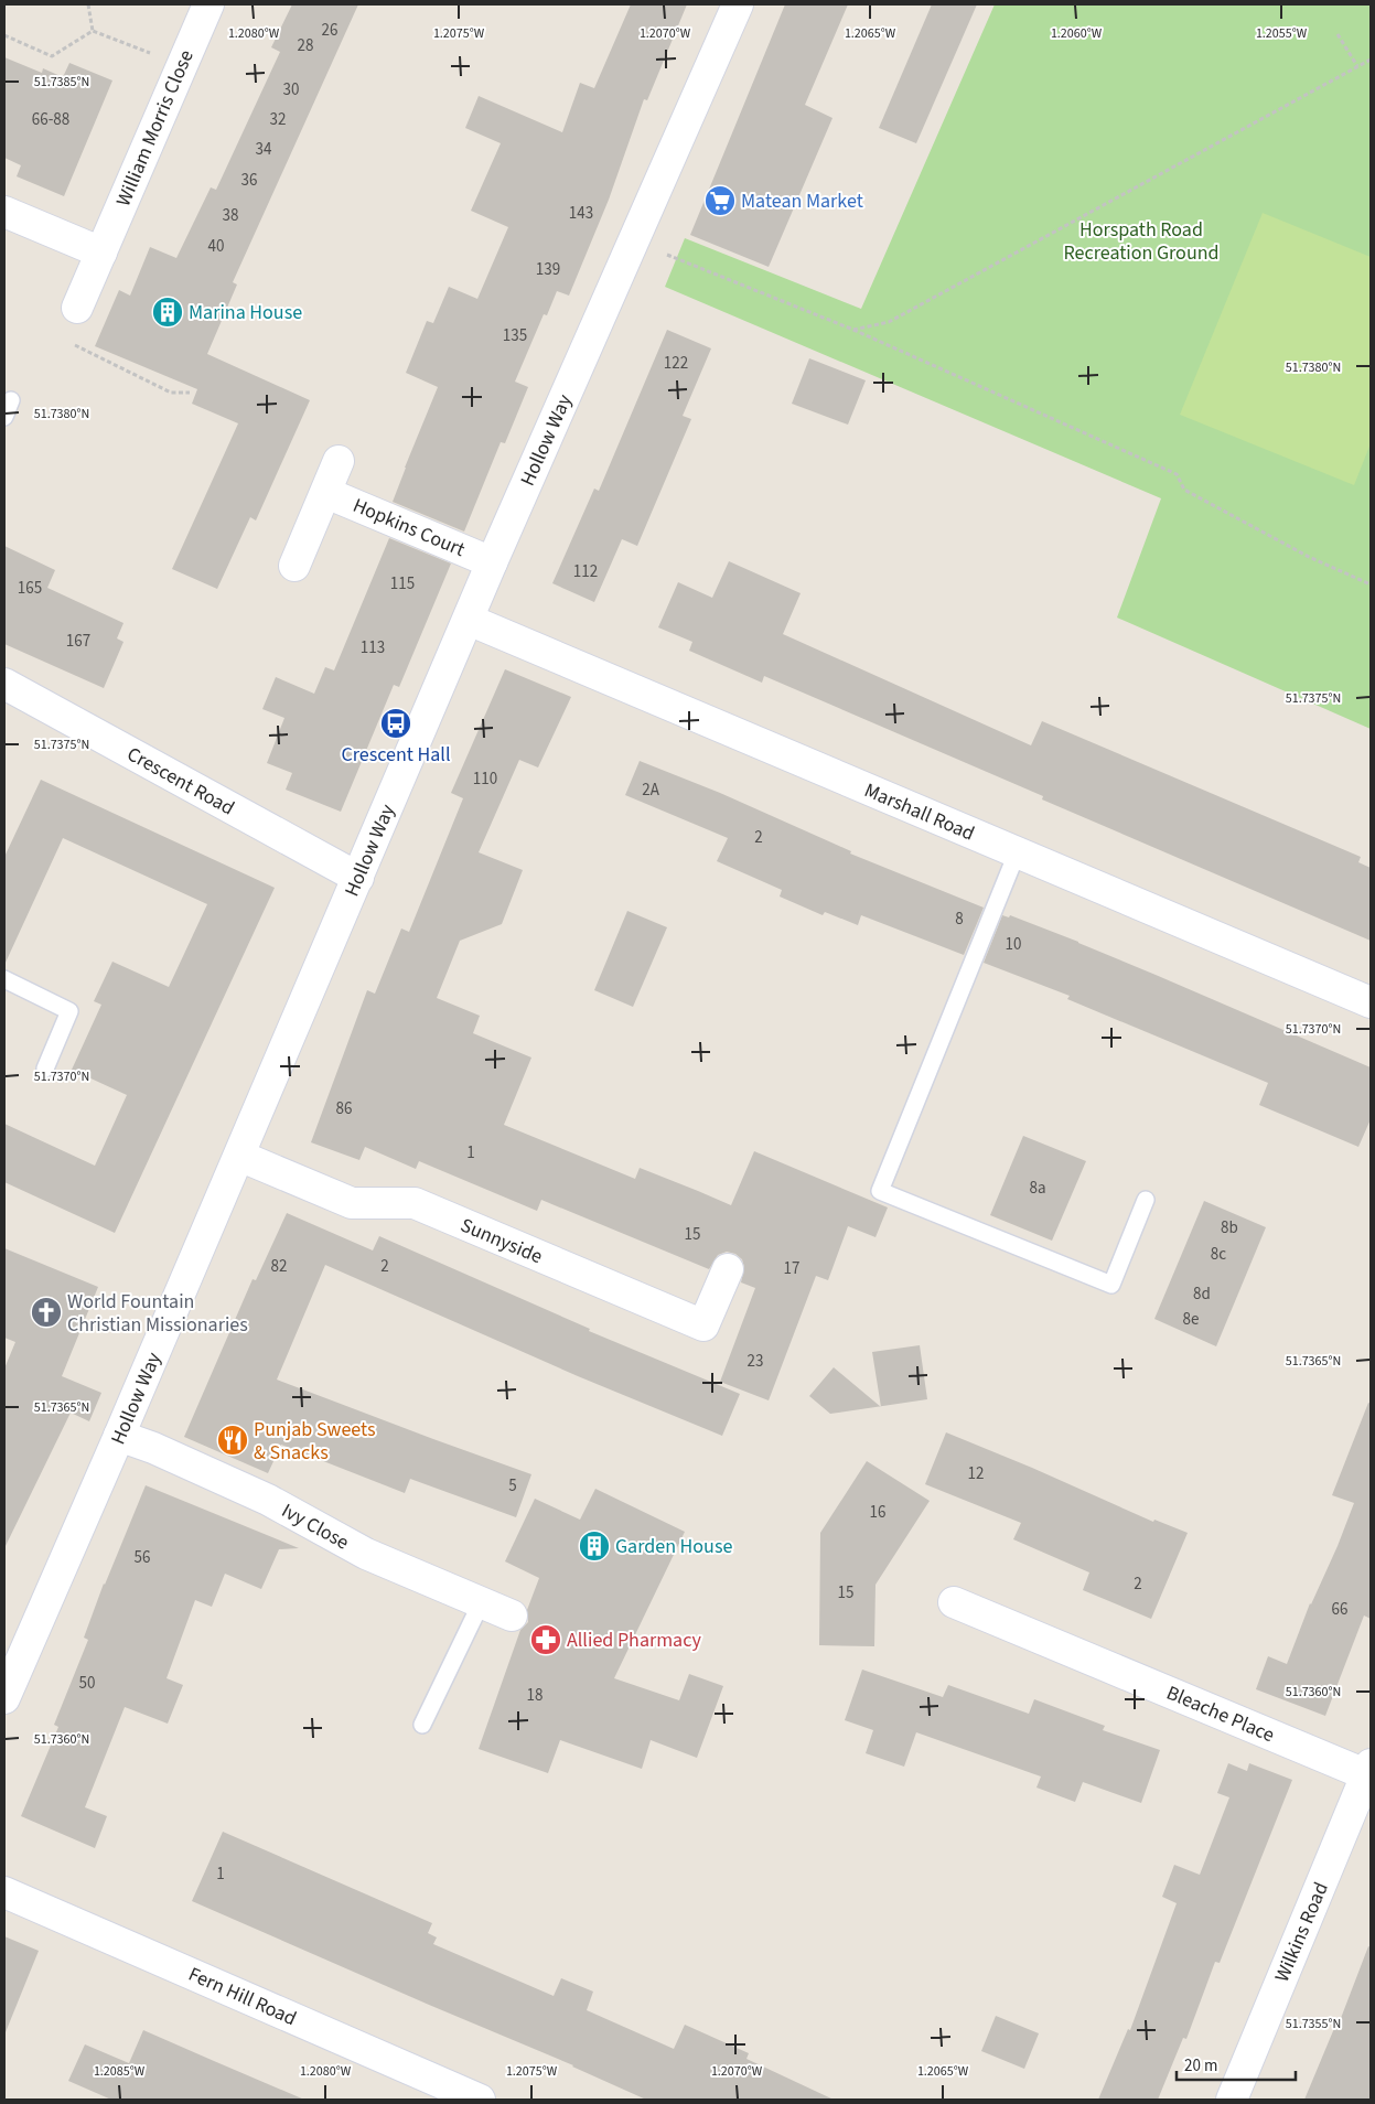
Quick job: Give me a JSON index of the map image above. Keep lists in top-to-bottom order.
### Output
{
  "streets": {
    "street": [
      "William Morris Close",
      "Hollow Way",
      "Hopkins Court",
      "Crescent Road",
      "Marshall Road",
      "Sunnyside",
      "Ivy Close",
      "Bleache Place",
      "Wilkins Road",
      "Fern Hill Road"
    ]
  },
  "crossings": [
    ["Hollow Way", "Hopkins Court"],
    ["Hollow Way", "Crescent Road"],
    ["Hollow Way", "Marshall Road"],
    ["Hollow Way", "Sunnyside"],
    ["Hollow Way", "Ivy Close"],
    ["Bleache Place", "Wilkins Road"]
  ],
  "parks": ["Horspath Road Recreation Ground"],
  "places": {
    "supermarket": ["Matean Market"],
    "building": ["Marina House", "Garden House"],
    "bus stop": ["Crescent Hall"],
    "church": ["World Fountain Christian Missionaries"],
    "restaurant": ["Punjab Sweets & Snacks"],
    "pharmacy": ["Allied Pharmacy"]
  },
  "house_numbers": [
    "26",
    "28",
    "30",
    "66-88",
    "32",
    "34",
    "36",
    "143",
    "38",
    "40",
    "139",
    "135",
    "122",
    "112",
    "115",
    "165",
    "167",
    "113",
    "110",
    "2A",
    "2",
    "8",
    "10",
    "86",
    "1",
    "8a",
    "8b",
    "15",
    "8c",
    "82",
    "2",
    "17",
    "8d",
    "8e",
    "23",
    "12",
    "5",
    "16",
    "56",
    "2",
    "15",
    "66",
    "50",
    "18",
    "1"
  ],
  "scale_bar": "20 m",
  "coordinates": [
    "1.2080°W",
    "1.2075°W",
    "1.2070°W",
    "1.2065°W",
    "1.2060°W",
    "1.2055°W",
    "51.7385°N",
    "51.7380°N",
    "51.7375°N",
    "51.7370°N",
    "51.7365°N",
    "51.7360°N",
    "51.7355°N",
    "1.2085°W"
  ]
}
